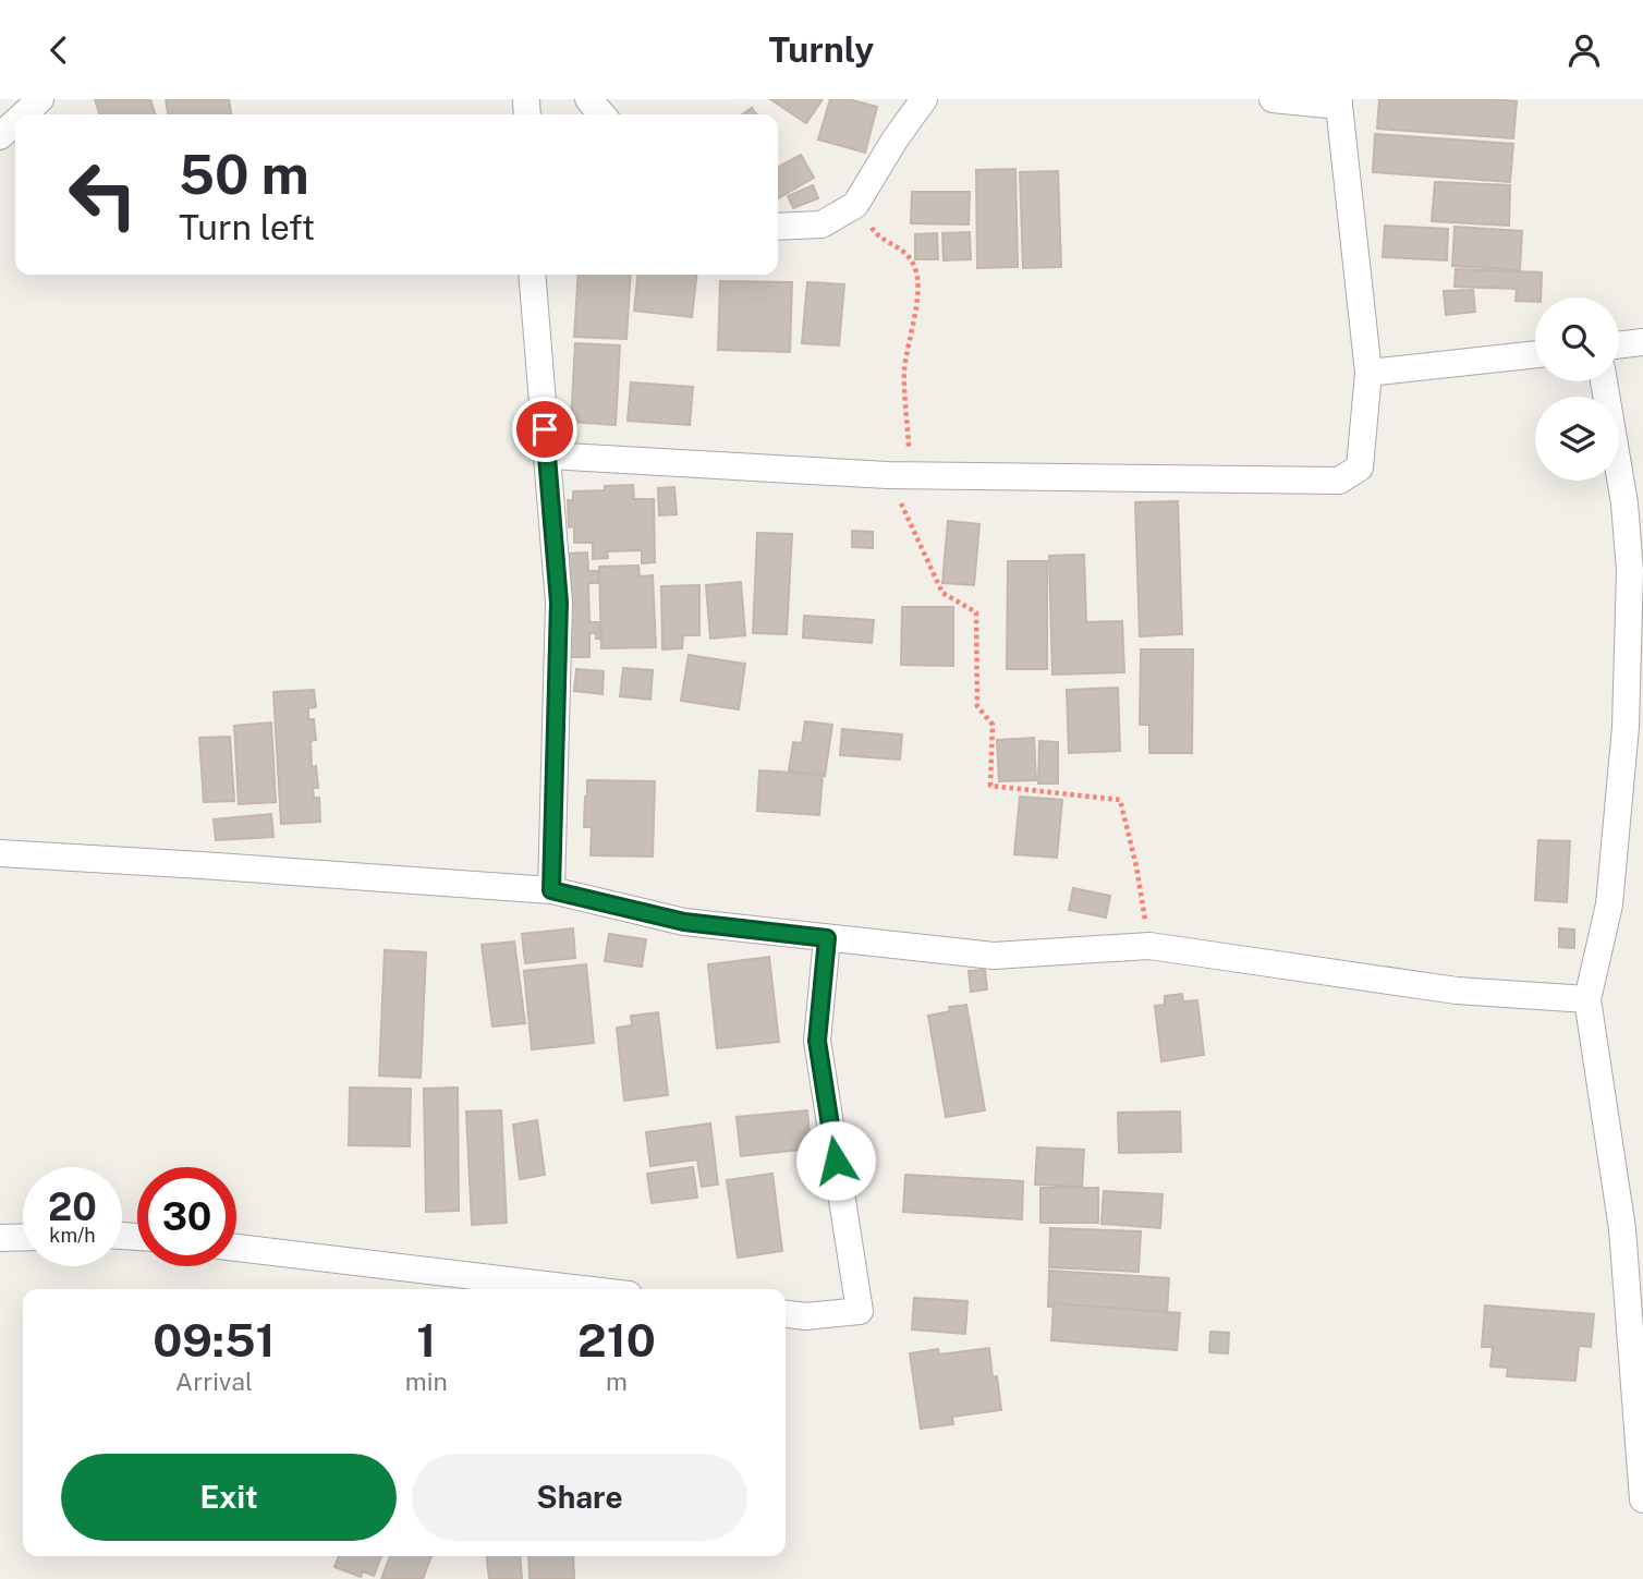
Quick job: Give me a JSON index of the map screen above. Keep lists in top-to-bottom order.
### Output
{
  "page": {
    "header": "Turnly",
    "turn": ["50 m", "Turn left"],
    "speed": "20 km/h",
    "limit": "30",
    "eta": [
      "09:51",
      "Arrival",
      "1",
      "min",
      "210",
      "m"
    ],
    "buttons": ["Exit", "Share"]
  }
}
